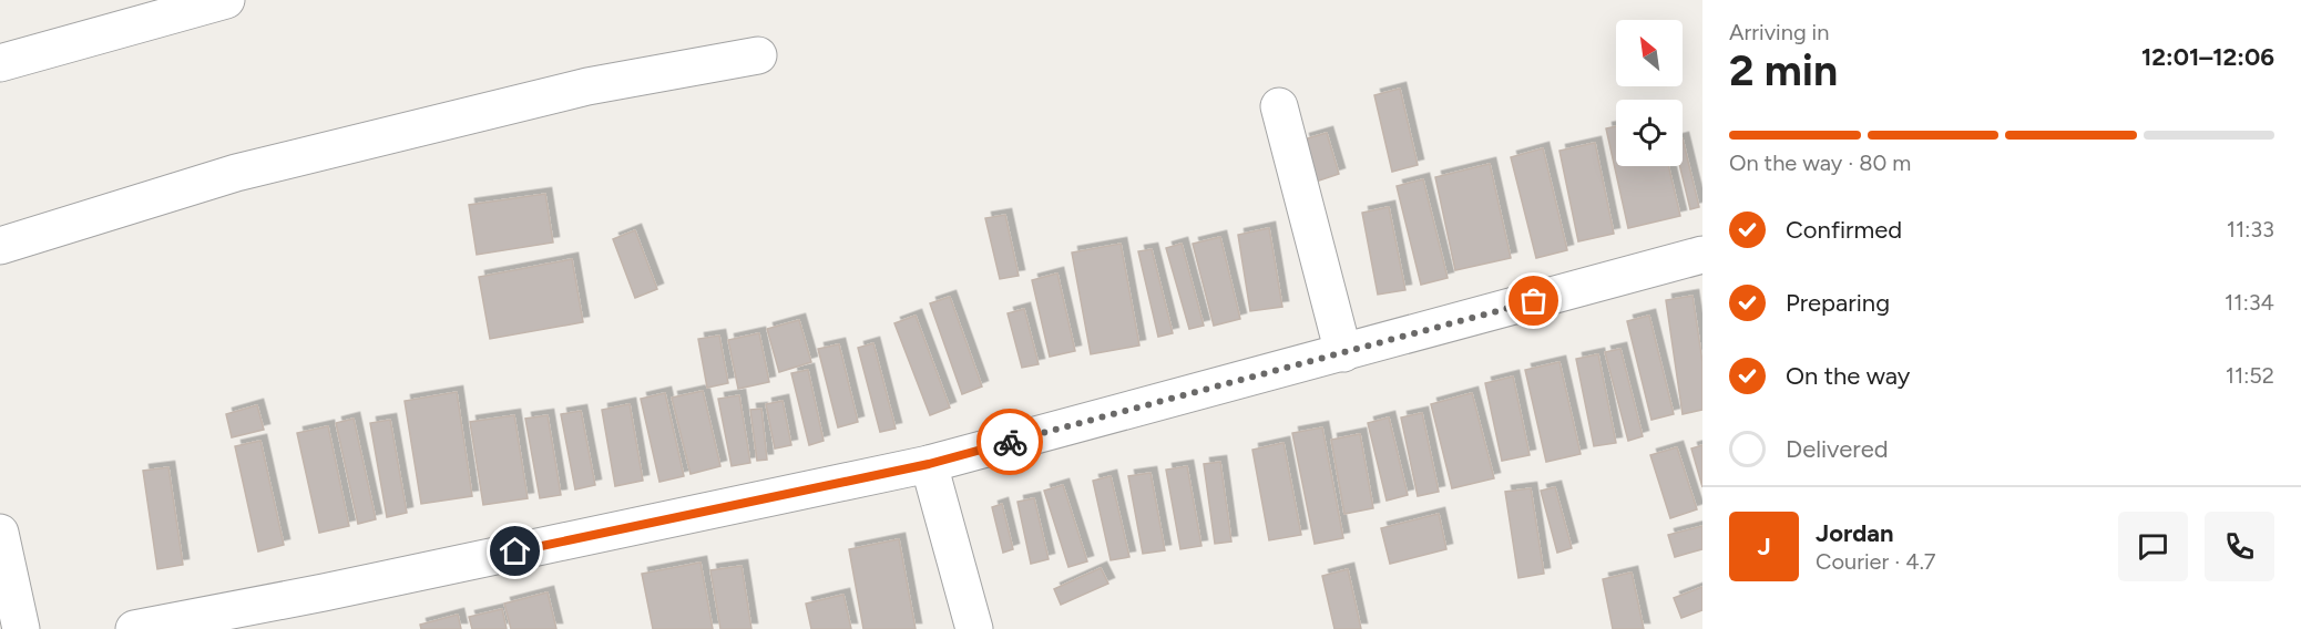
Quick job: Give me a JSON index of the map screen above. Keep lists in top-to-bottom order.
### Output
{
  "north": "top left",
  "page": {
    "heading": ["2 min", "Arriving in", "12:01–12:06"],
    "panel": ["Jordan", "Courier · 4.7"],
    "bar": "On the way · 80 m",
    "list": [
      ["Confirmed", "11:33"],
      ["Preparing", "11:34"],
      ["On the way", "11:52"],
      "Delivered"
    ],
    "round": "J"
  }
}
